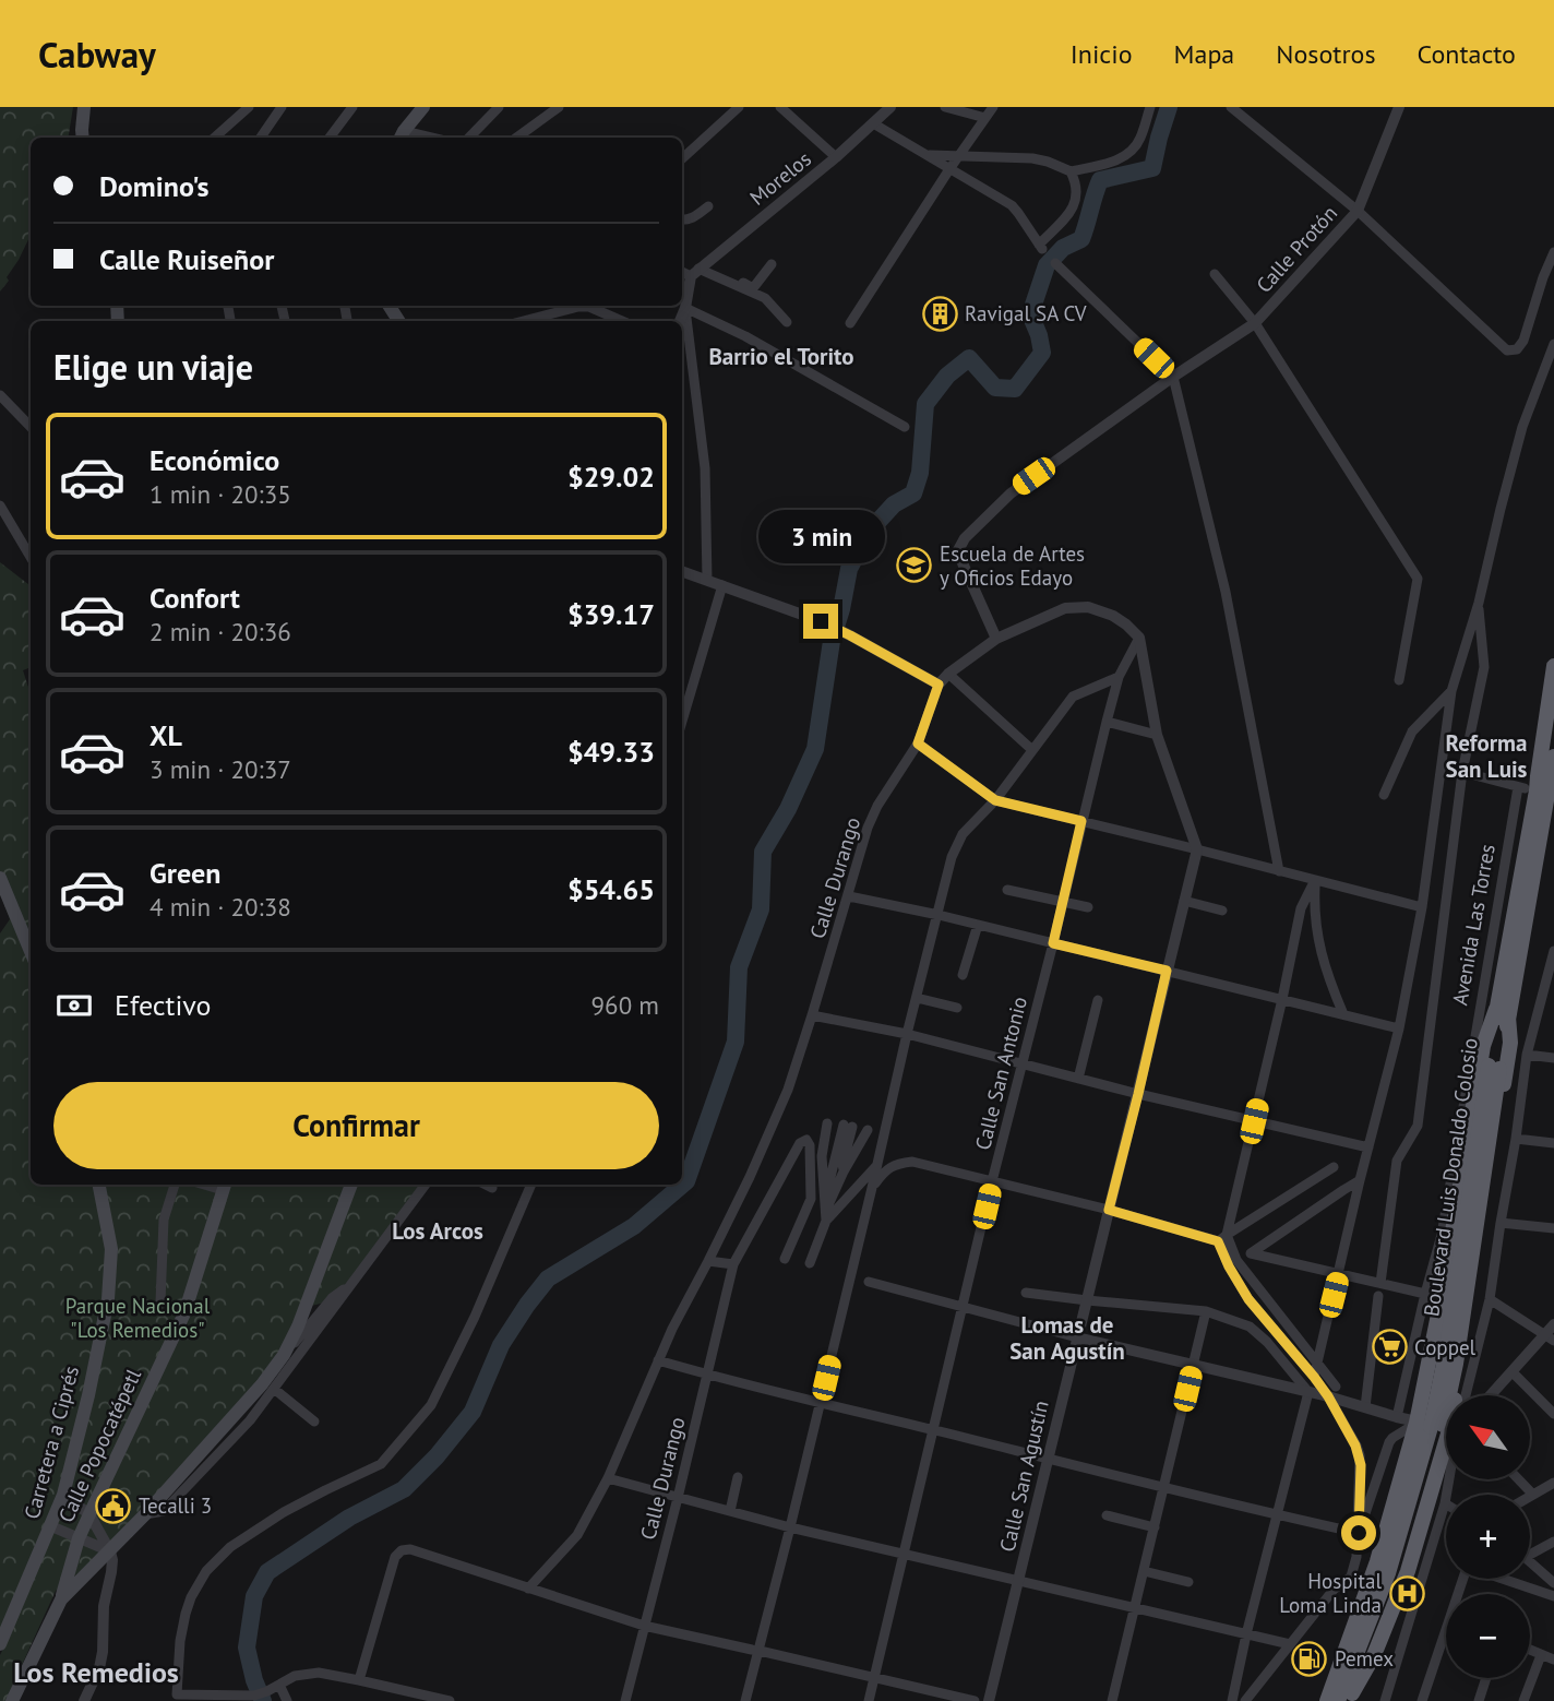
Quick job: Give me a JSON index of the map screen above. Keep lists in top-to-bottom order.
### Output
{
  "streets": {
    "highway": ["Avenida Las Torres", "Boulevard Luis Donaldo Colosio"],
    "main road": ["Carretera a Ciprés", "Calle Popocatépetl"],
    "street": [
      "Morelos",
      "Calle Protón",
      "Calle Durango",
      "Calle San Antonio",
      "Calle San Agustín"
    ]
  },
  "crossings": [
    ["Calle Protón", "Calle Durango"],
    ["Calle Durango", "Calle San Antonio"],
    ["Avenida Las Torres", "Boulevard Luis Donaldo Colosio"]
  ],
  "districts": [
    "Barrio el Torito",
    "Reforma San Luis",
    "Los Arcos",
    "Lomas de San Agustín",
    "Los Remedios"
  ],
  "parks": ["Parque Nacional \"Los Remedios\""],
  "places": {
    "building": ["Ravigal SA CV"],
    "school or university": ["Escuela de Artes y Oficios Edayo"],
    "supermarket": ["Coppel"],
    "public building": ["Tecalli 3"],
    "hospital": ["Hospital Loma Linda"],
    "fuel station": ["Pemex"]
  },
  "north": "top left",
  "page": {
    "header": "Cabway",
    "nav": [
      "Inicio",
      "Mapa",
      "Nosotros",
      "Contacto"
    ],
    "banner": ["Domino's", "Calle Ruiseñor"],
    "heading": "Elige un viaje",
    "list": [
      {
        "name": "Económico",
        "note": "1 min · 20:35",
        "value": "$29.02"
      },
      {
        "name": "Confort",
        "note": "2 min · 20:36",
        "value": "$39.17"
      },
      {
        "name": "XL",
        "note": "3 min · 20:37",
        "value": "$49.33"
      },
      {
        "name": "Green",
        "note": "4 min · 20:38",
        "value": "$54.65"
      }
    ],
    "bubble": "3 min",
    "pay": ["Efectivo", "960 m"],
    "buttons": "Confirmar",
    "map_buttons": ["+", "−"]
  }
}
